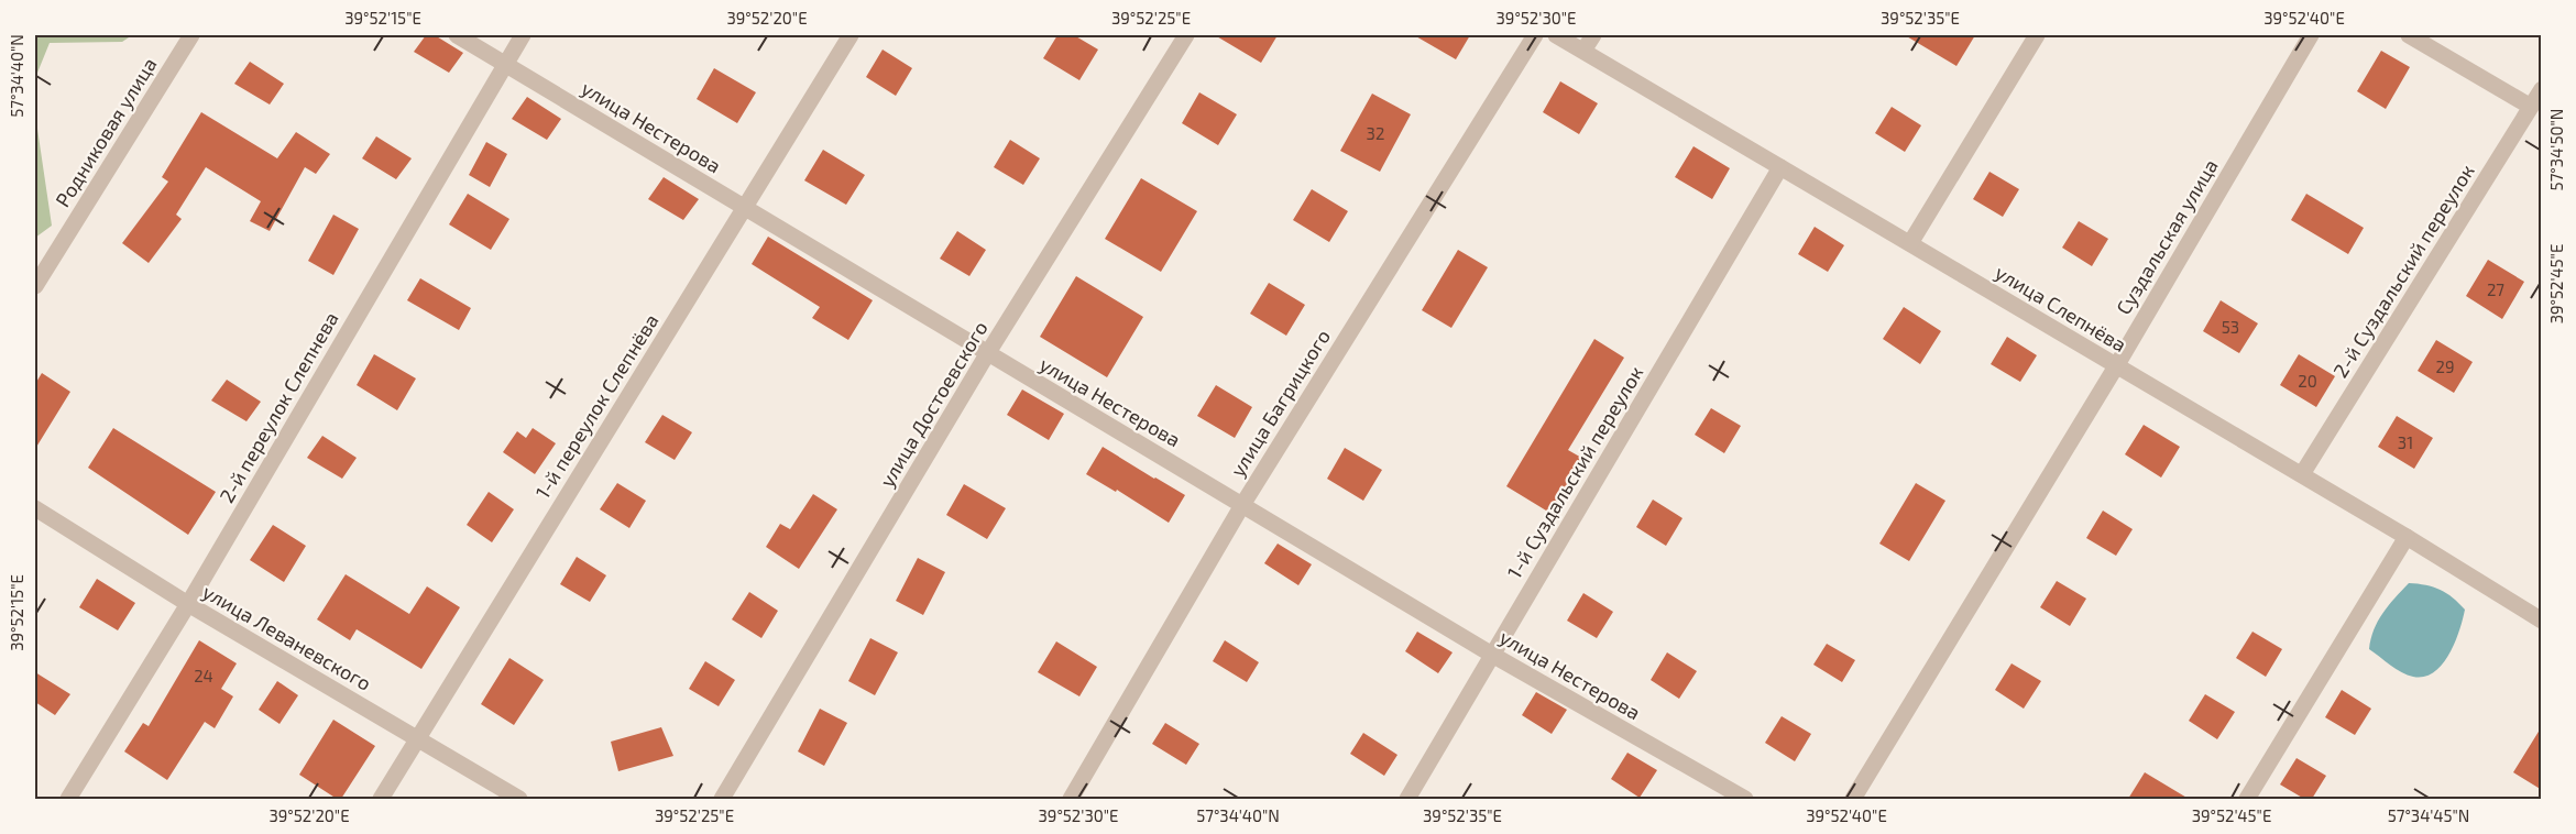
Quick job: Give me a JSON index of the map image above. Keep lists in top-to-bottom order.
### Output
{
  "streets": {
    "street": [
      "улица Нестерова",
      "Родниковая улица",
      "Суздальская улица",
      "2-й Суздальский переулок",
      "улица Слепнёва",
      "улица Багрицкого",
      "улица Достоевского",
      "1-й переулок Слепнёва",
      "2-й переулок Слепнева",
      "1-й Суздальский переулок",
      "улица Леваневского"
    ]
  },
  "crossings": [
    ["улица Нестерова", "улица Багрицкого"],
    ["улица Нестерова", "улица Достоевского"],
    ["улица Нестерова", "1-й переулок Слепнёва"],
    ["улица Нестерова", "2-й переулок Слепнева"],
    ["улица Нестерова", "1-й Суздальский переулок"],
    ["Суздальская улица", "улица Слепнёва"],
    ["2-й Суздальский переулок", "улица Слепнёва"],
    ["улица Слепнёва", "1-й Суздальский переулок"],
    ["1-й переулок Слепнёва", "улица Леваневского"],
    ["2-й переулок Слепнева", "улица Леваневского"]
  ],
  "house_numbers": [
    "32",
    "27",
    "53",
    "29",
    "20",
    "31",
    "24"
  ],
  "coordinates": [
    "39°52'15\"E",
    "39°52'20\"E",
    "39°52'25\"E",
    "39°52'30\"E",
    "39°52'35\"E",
    "39°52'40\"E",
    "57°34'40\"N",
    "57°34'50\"N",
    "39°52'45\"E",
    "57°34'45\"N"
  ]
}
